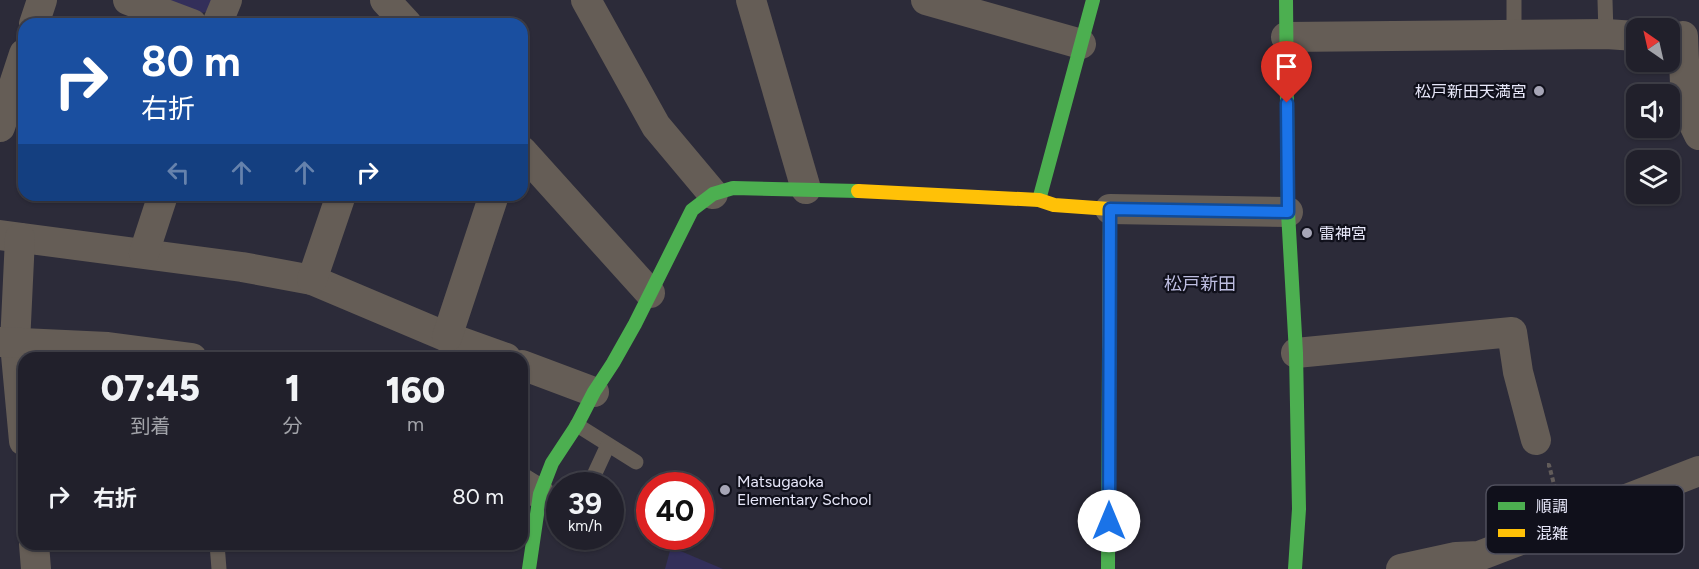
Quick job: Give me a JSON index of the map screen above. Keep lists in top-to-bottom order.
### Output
{
  "districts": ["松戸新田"],
  "places": ["松戸新田天満宮", "雷神宮", "Matsugaoka Elementary School"],
  "legend": ["順調", "混雑"],
  "north": "top left",
  "page": {
    "turn": ["80 m", "右折"],
    "eta": [
      "07:45",
      "到着",
      "1",
      "分",
      "160",
      "m"
    ],
    "list": [
      {
        "name": "右折",
        "value": "80 m"
      }
    ],
    "speed": "39 km/h",
    "limit": "40"
  }
}
